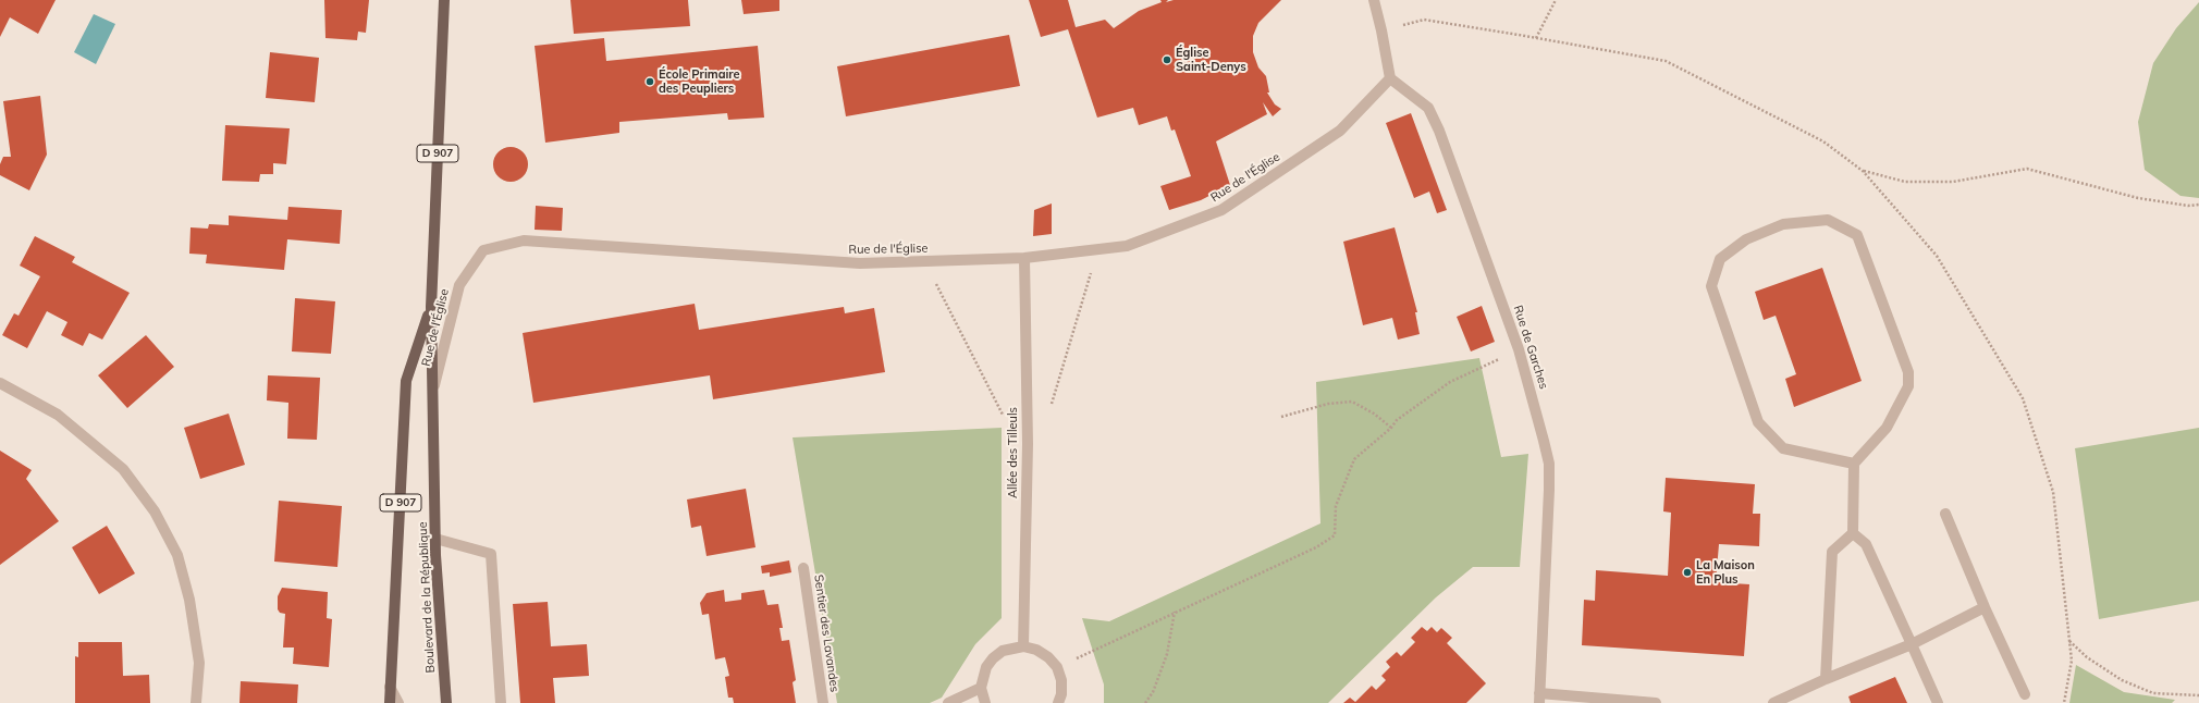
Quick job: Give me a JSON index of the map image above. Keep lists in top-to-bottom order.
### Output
{
  "streets": {
    "main road": ["D 907", "Boulevard de la République"],
    "street": [
      "Rue de l'Église",
      "Rue de Garches",
      "Allée des Tilleuls",
      "Sentier des Lavandes"
    ]
  },
  "crossings": [
    ["Rue de l'Église", "Rue de Garches"],
    ["Rue de l'Église", "Allée des Tilleuls"],
    ["Rue de l'Église", "Boulevard de la République"]
  ],
  "places": ["Église Saint-Denys", "École Primaire des Peupliers", "La Maison En Plus"]
}
